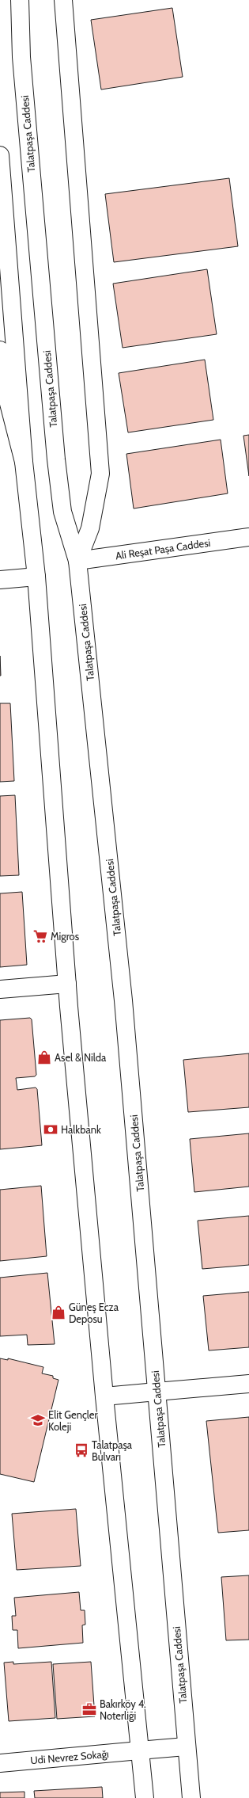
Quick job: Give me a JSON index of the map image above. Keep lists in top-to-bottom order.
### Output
{
  "streets": {
    "main road": ["Talatpaşa Caddesi", "Ali Reşat Paşa Caddesi", "Udi Nevrez Sokağı"]
  },
  "crossings": [
    ["Talatpaşa Caddesi", "Ali Reşat Paşa Caddesi"],
    ["Talatpaşa Caddesi", "Udi Nevrez Sokağı"]
  ],
  "places": {
    "supermarket": ["Migros"],
    "shop": ["Asel & Nilda", "Güneş Ecza Deposu"],
    "bank": ["Halkbank"],
    "school or university": ["Elit Gençler Koleji"],
    "bus stop": ["Talatpaşa Bulvarı"],
    "office": ["Bakırköy 4. Noterliği"]
  }
}
